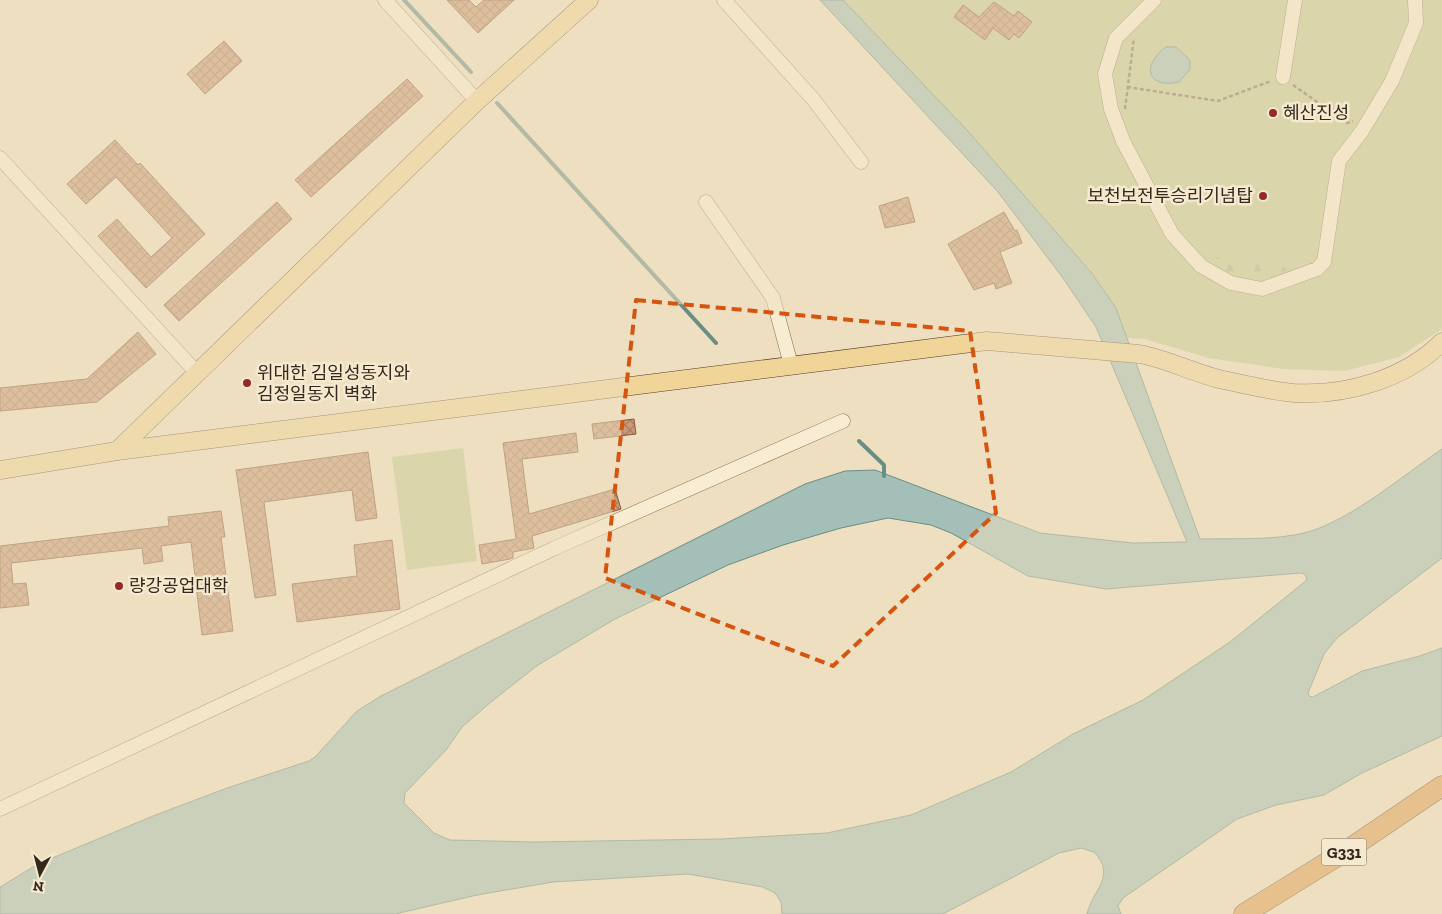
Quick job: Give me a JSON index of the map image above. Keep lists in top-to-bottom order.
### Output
{
  "streets": {
    "highway": ["G331"]
  },
  "places": [
    "혜산진성",
    "보천보전투승리기념탑",
    "위대한 김일성동지와 김정일동지 벽화",
    "량강공업대학"
  ],
  "north": "bottom"
}
